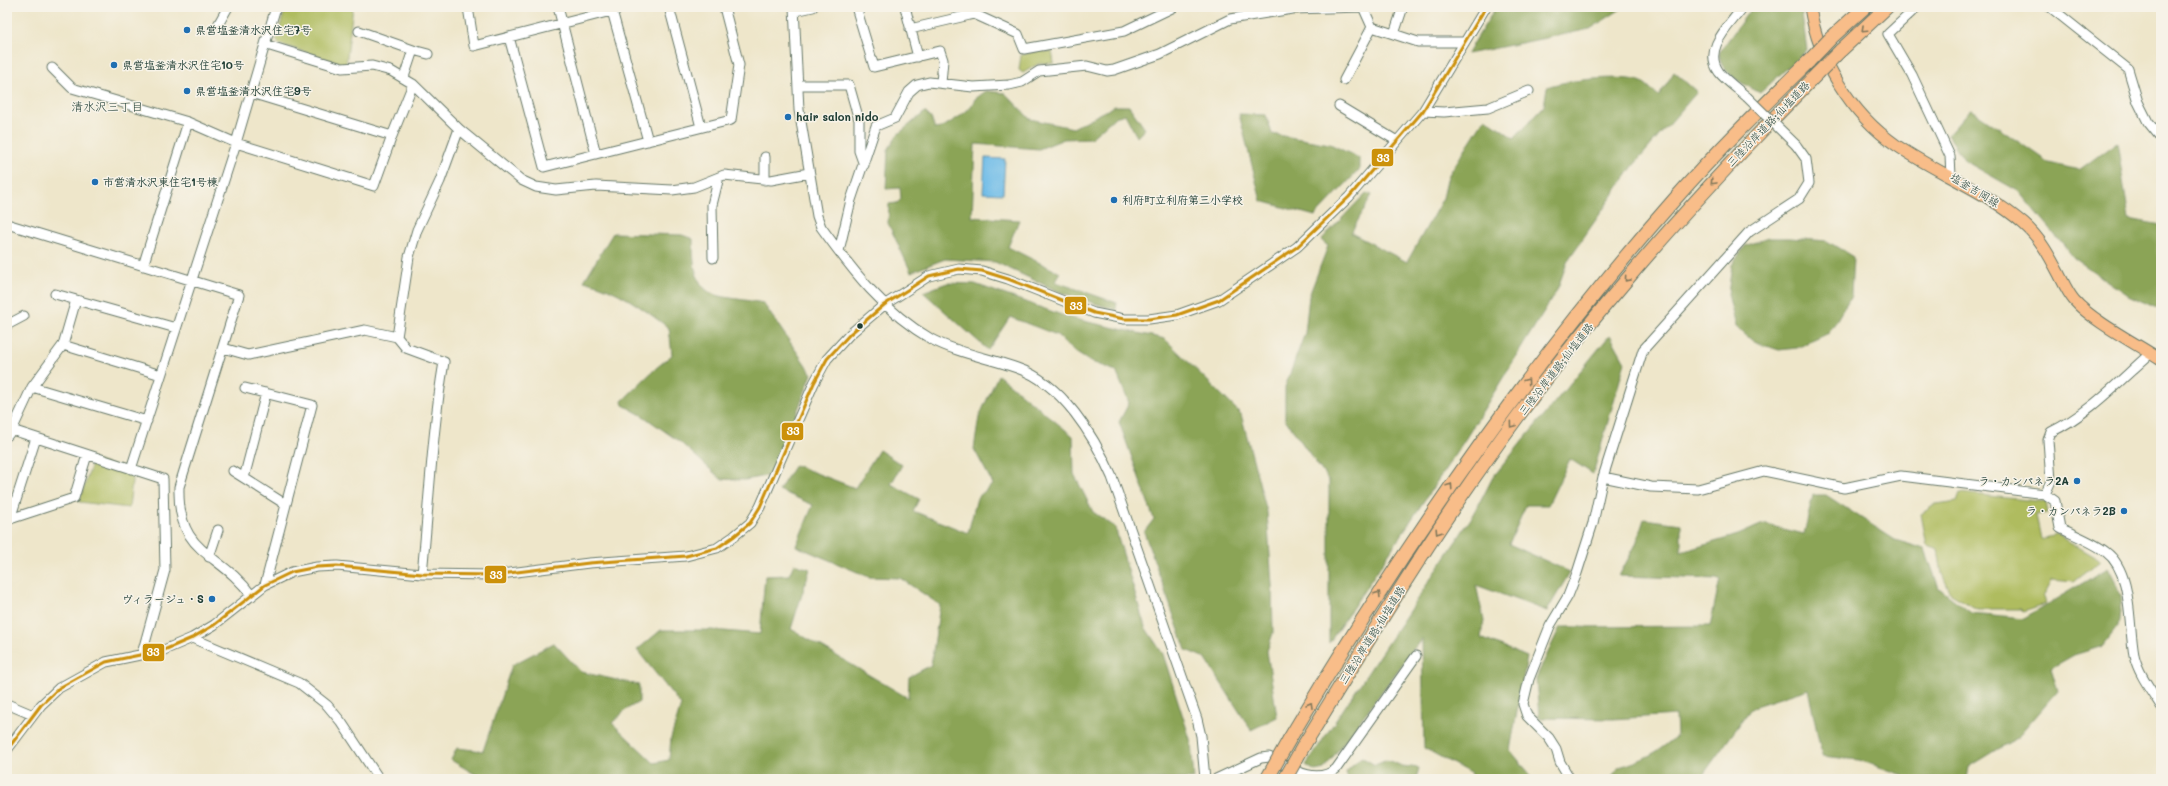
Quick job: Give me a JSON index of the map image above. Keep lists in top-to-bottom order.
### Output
{
  "streets": {
    "highway": ["三陸沿岸道路;仙塩道路"],
    "main road": ["塩釜吉岡線"]
  },
  "districts": ["清水沢三丁目"],
  "places": [
    "県営塩釜清水沢住宅7号",
    "県営塩釜清水沢住宅10号",
    "県営塩釜清水沢住宅9号",
    "hair salon nido",
    "市営清水沢東住宅1号棟",
    "利府町立利府第三小学校",
    "ラ・カンパネラ2A",
    "ラ・カンパネラ2B",
    "ヴィラージュ・S"
  ],
  "lines": ["transit line 33"]
}
